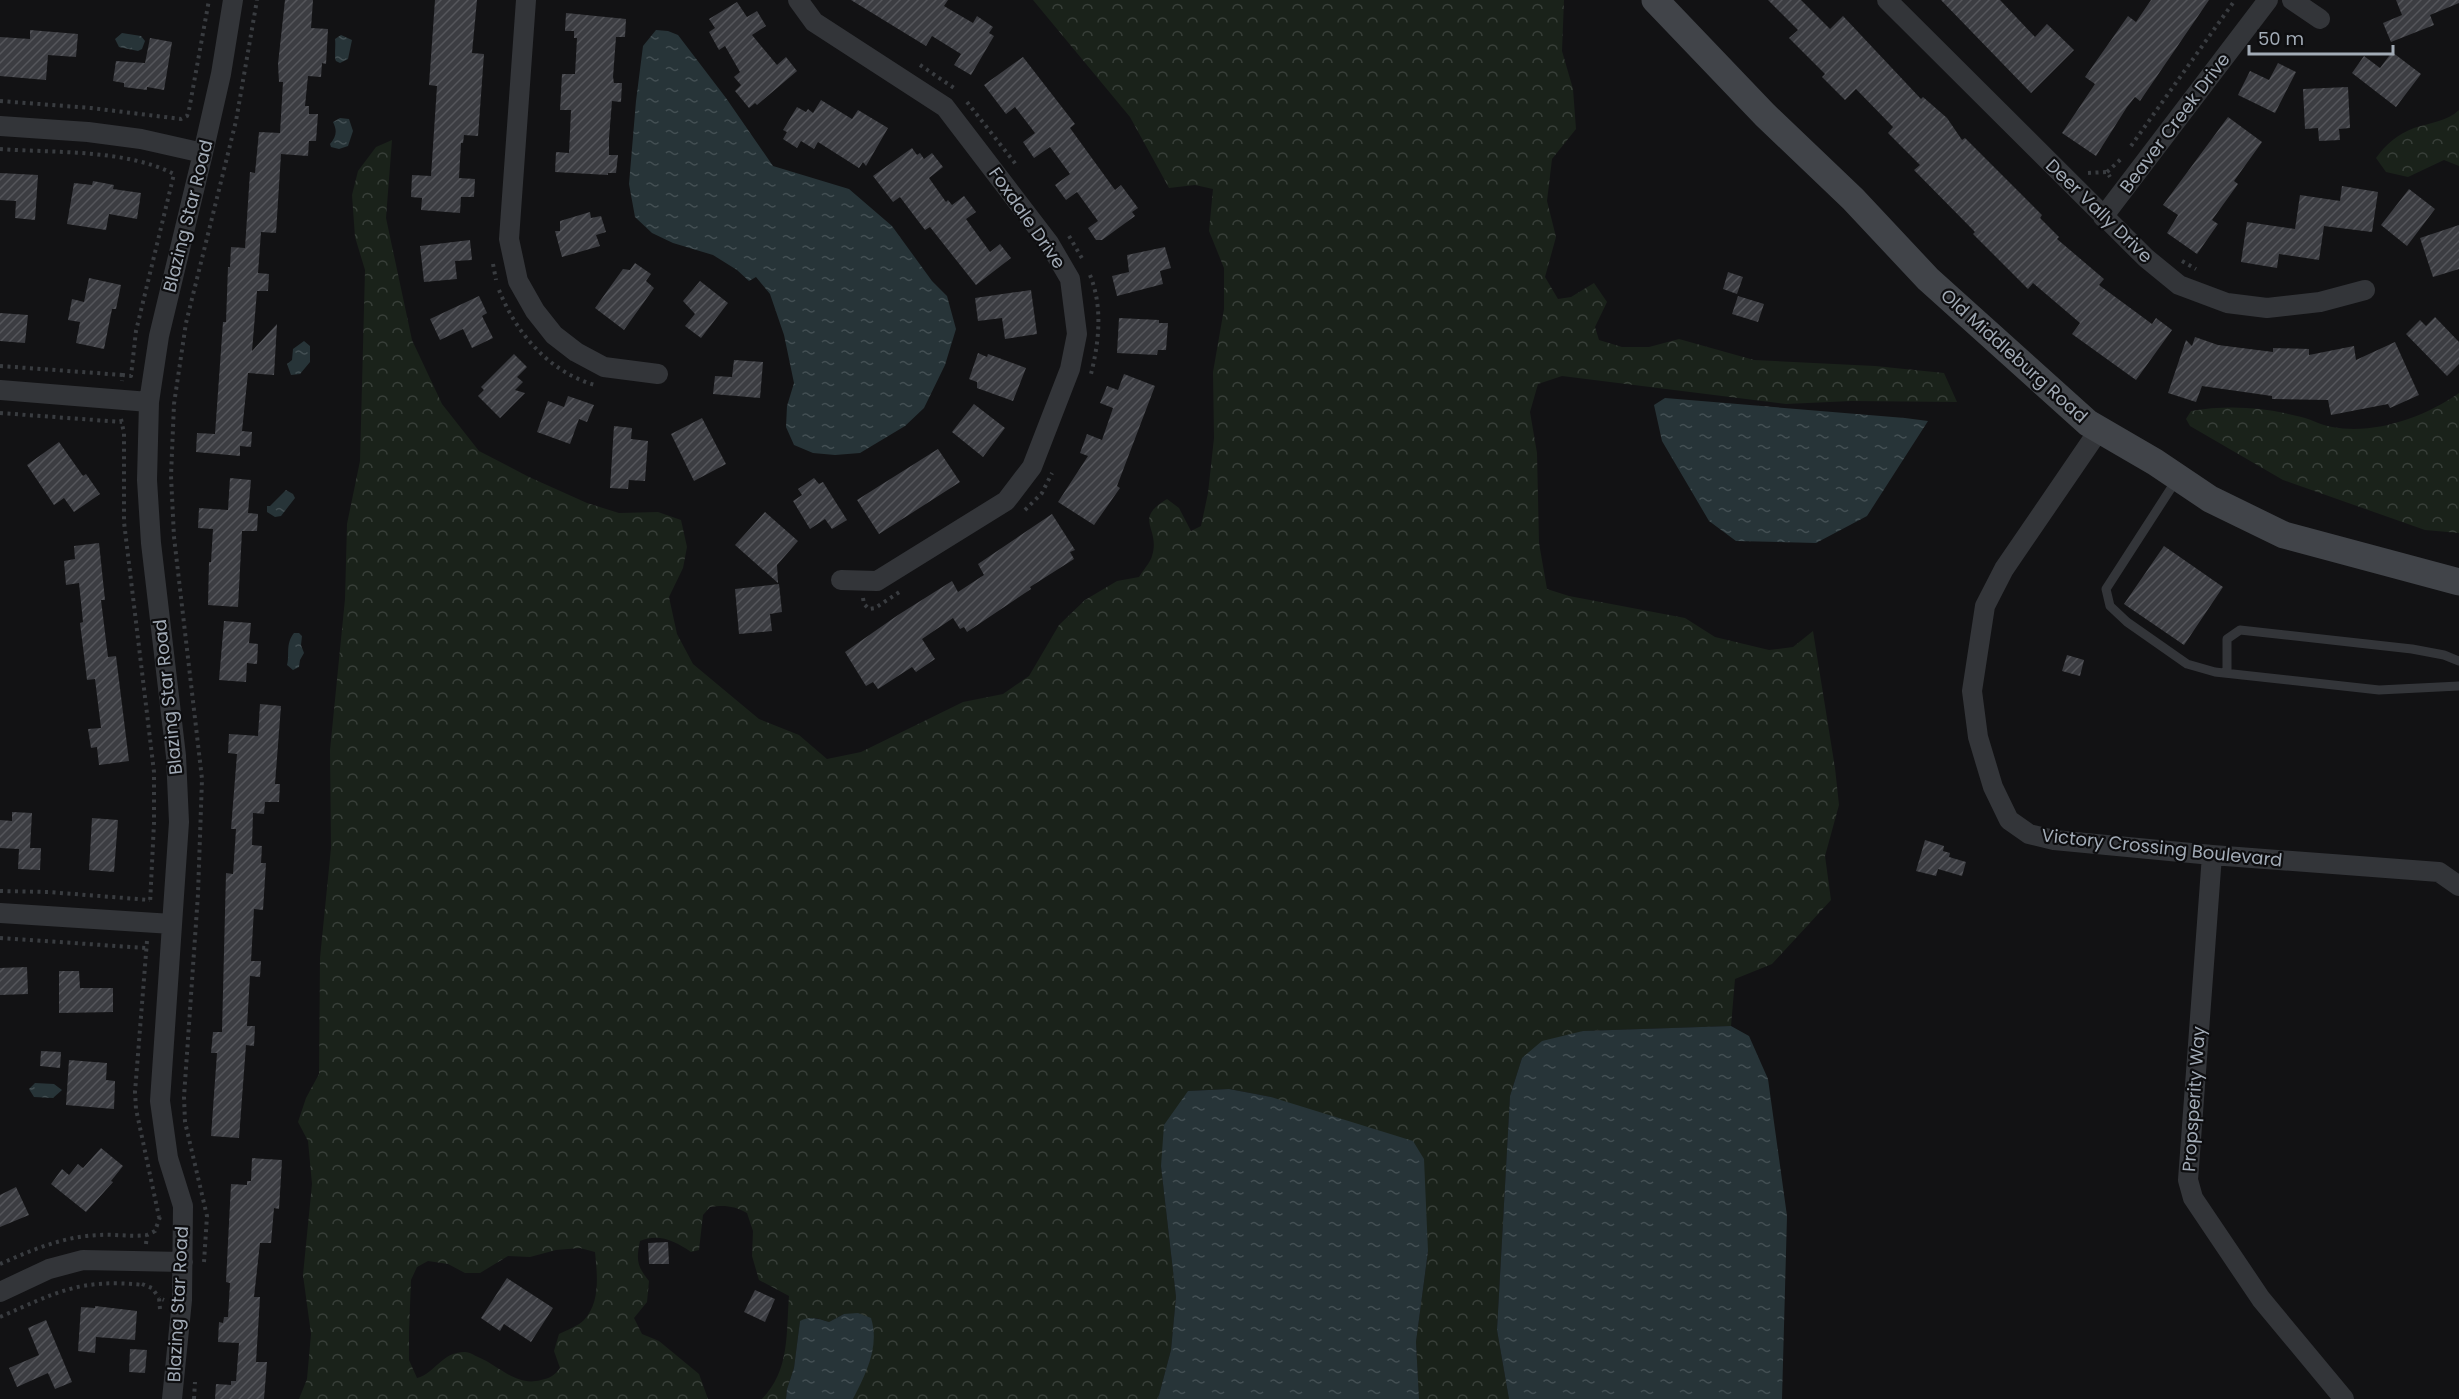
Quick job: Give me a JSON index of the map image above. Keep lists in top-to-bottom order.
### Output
{
  "streets": {
    "main road": ["Old Middleburg Road"],
    "street": [
      "Beaver Creek Drive",
      "Deer Vally Drive",
      "Blazing Star Road",
      "Foxdale Drive",
      "Victory Crossing Boulevard",
      "Propsperity Way"
    ]
  },
  "crossings": [
    ["Beaver Creek Drive", "Deer Vally Drive"],
    ["Old Middleburg Road", "Victory Crossing Boulevard"],
    ["Victory Crossing Boulevard", "Propsperity Way"]
  ],
  "scale_bar": "50 m"
}
